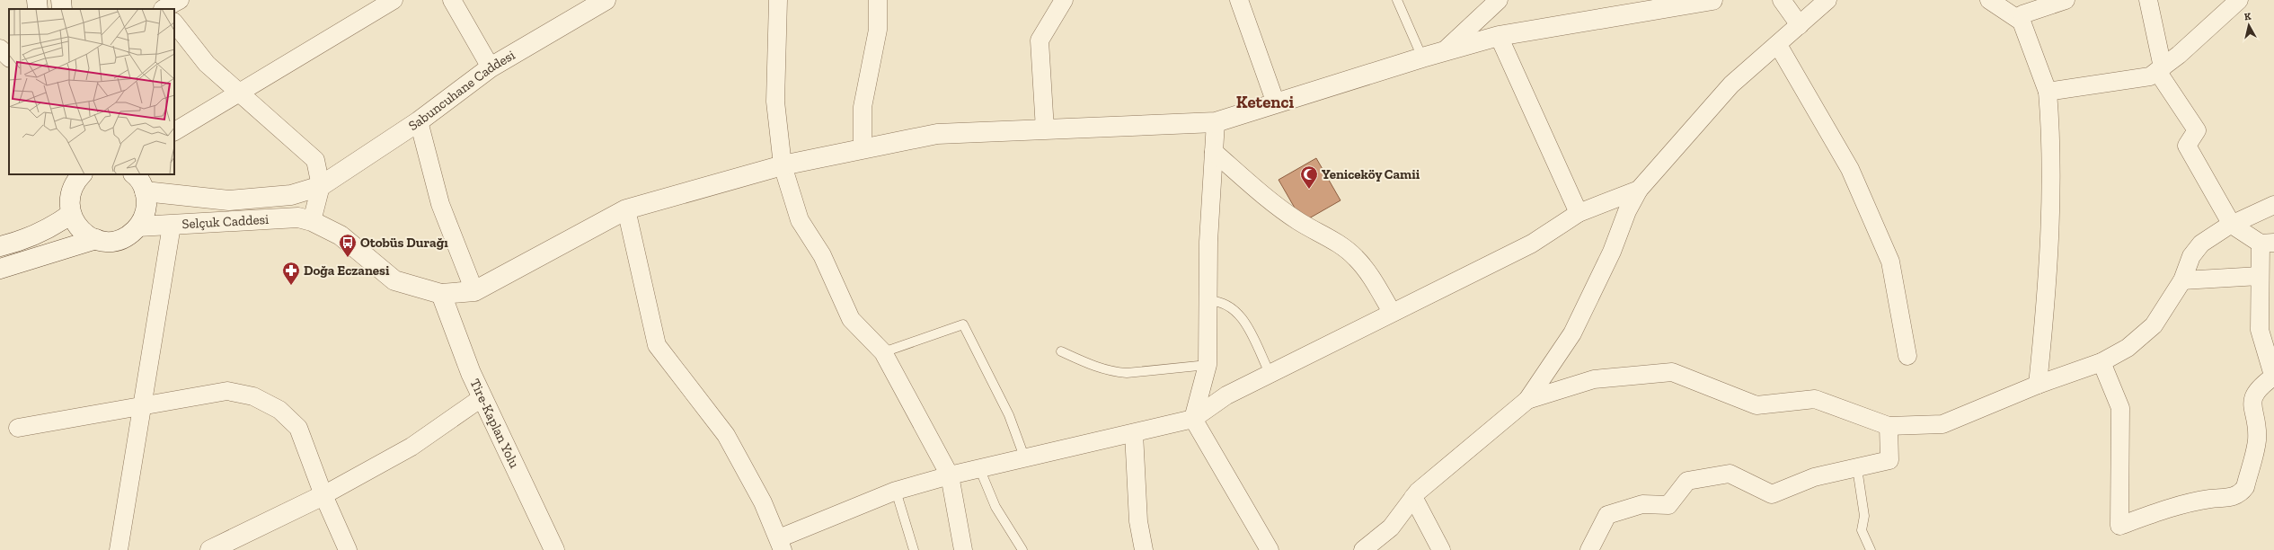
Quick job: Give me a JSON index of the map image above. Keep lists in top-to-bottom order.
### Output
{
  "streets": {
    "street": ["Sabuncuhane Caddesi", "Selçuk Caddesi", "Tire-Kaplan Yolu"]
  },
  "crossings": [
    ["Selçuk Caddesi", "Tire-Kaplan Yolu"]
  ],
  "districts": ["Ketenci"],
  "places": {
    "mosque": ["Yeniceköy Camii"],
    "bus stop": ["Otobüs Durağı"],
    "pharmacy": ["Doğa Eczanesi"]
  },
  "north": "top"
}
